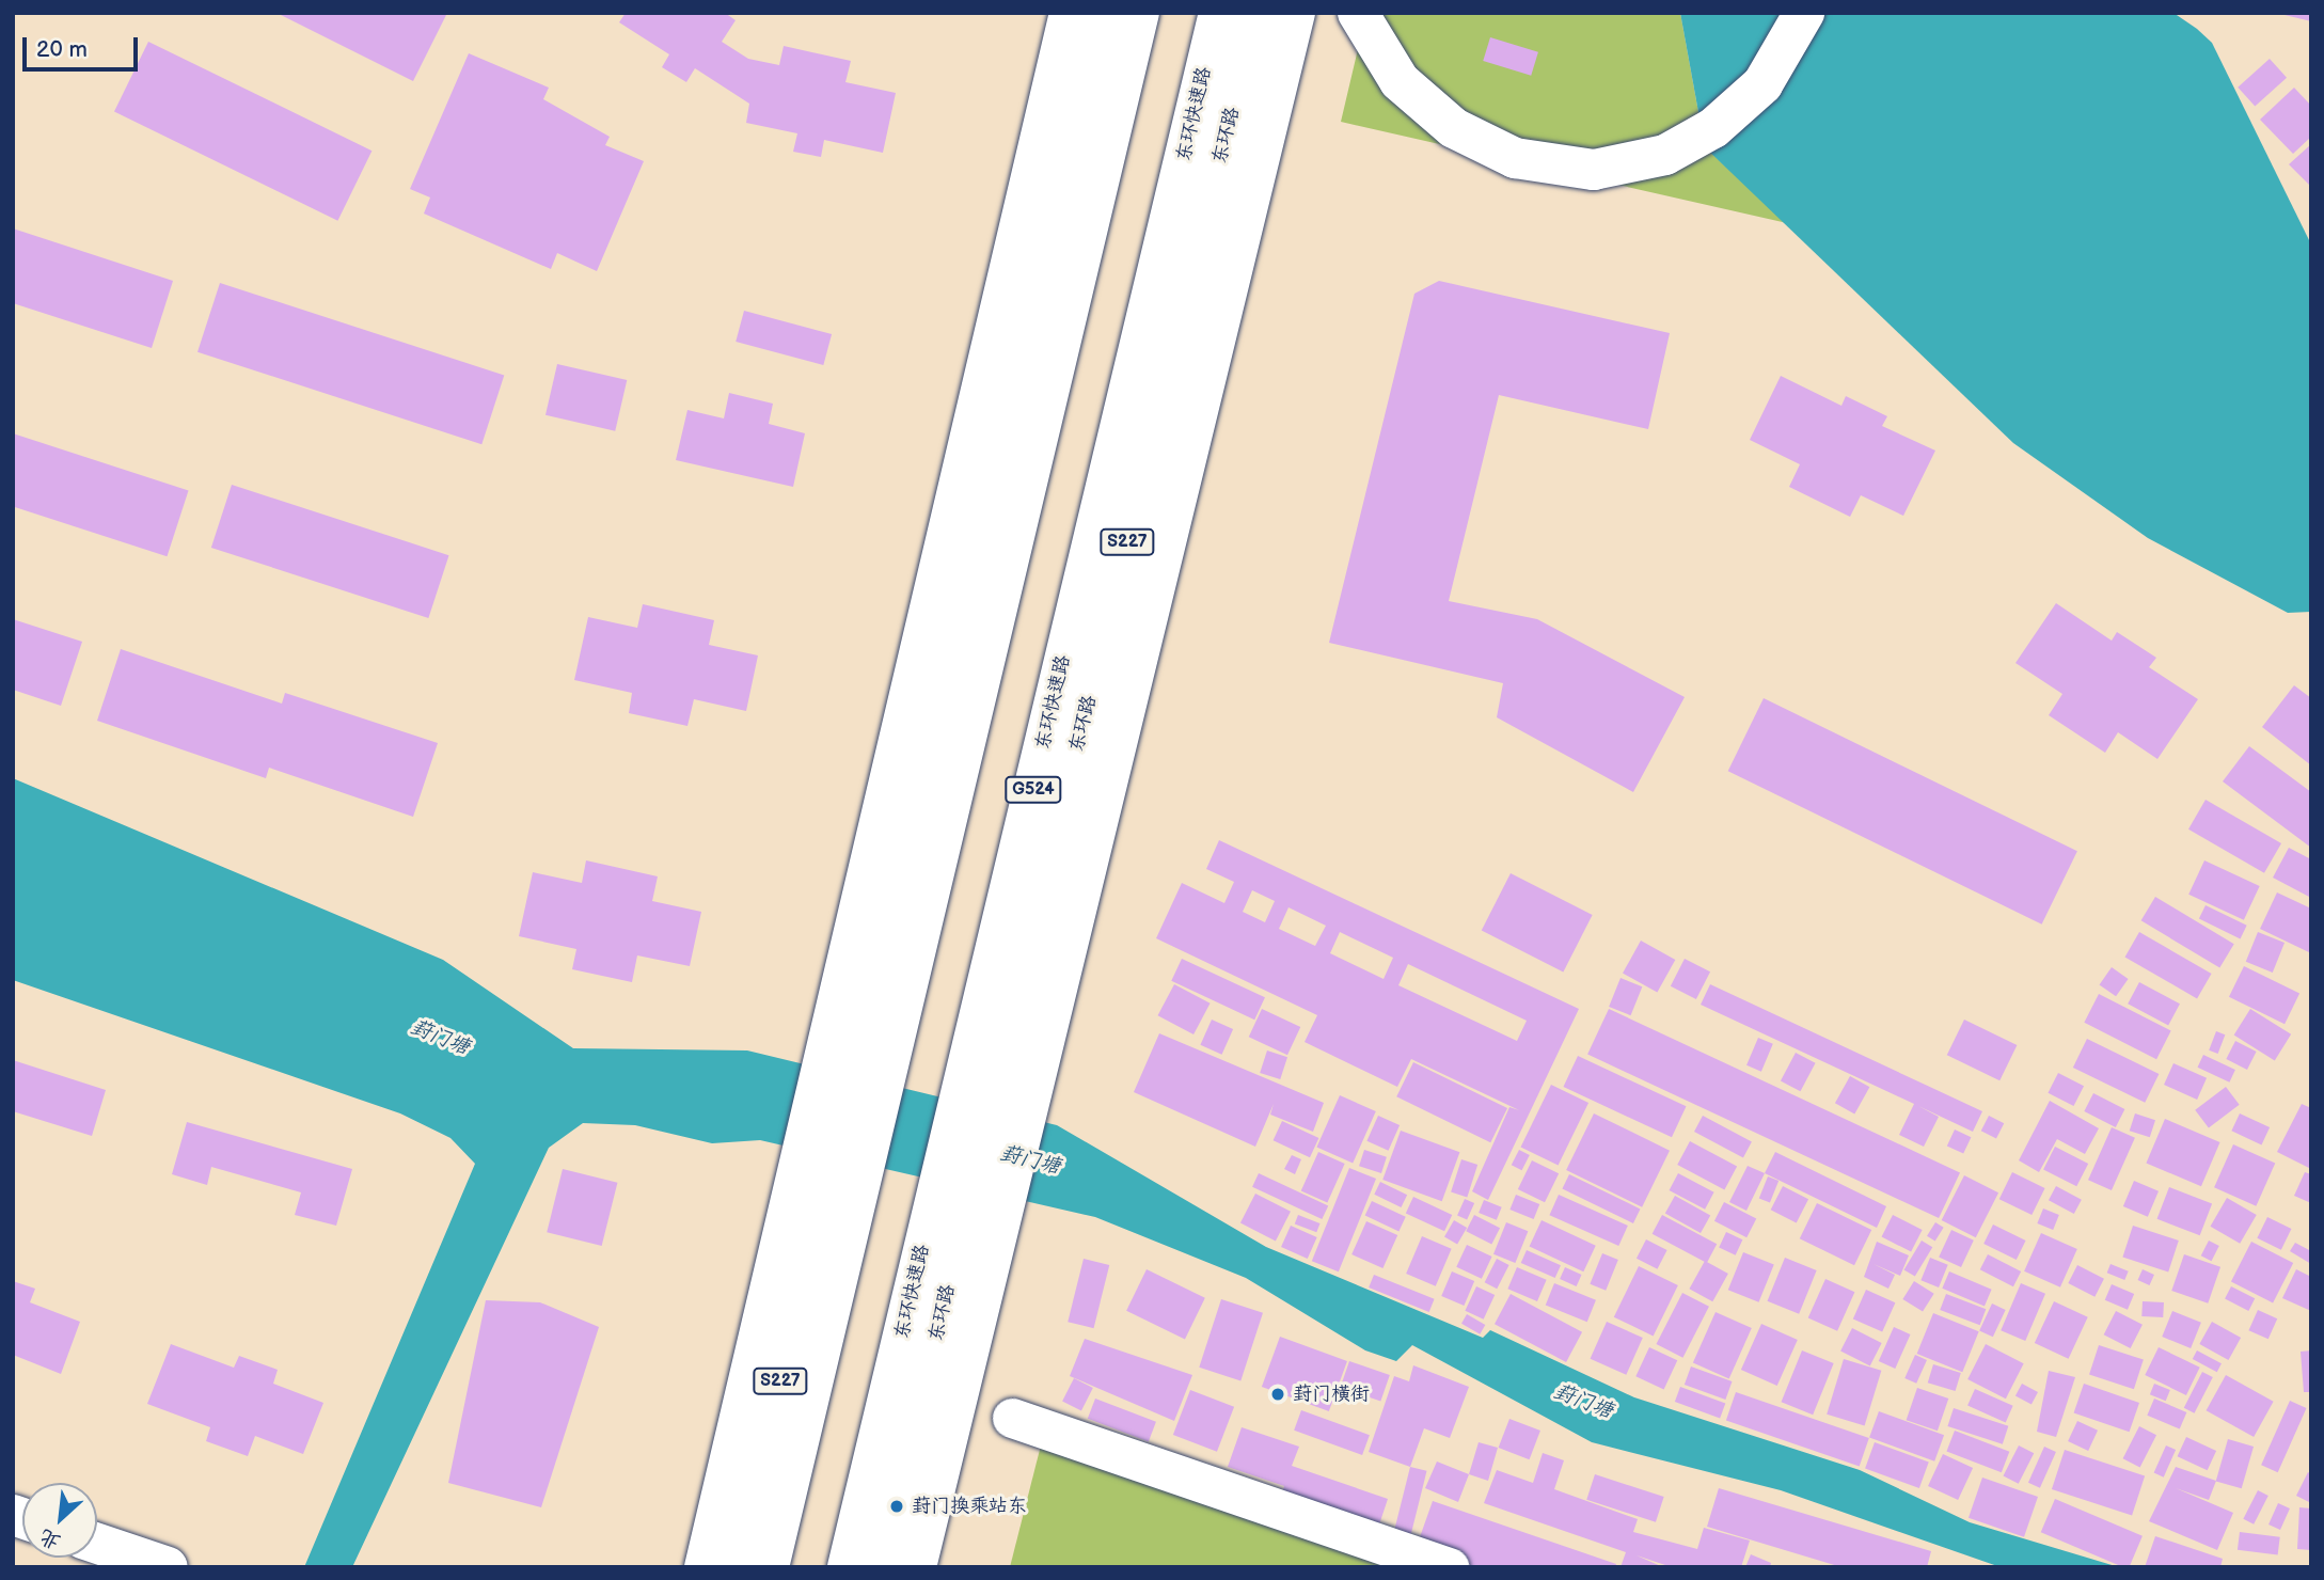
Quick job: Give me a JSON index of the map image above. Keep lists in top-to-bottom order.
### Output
{
  "streets": {
    "main road": [
      "东环快速路",
      "东环路",
      "S227",
      "G524"
    ]
  },
  "water": ["葑门塘"],
  "places": ["葑门横街", "葑门换乘站东"],
  "scale_bar": "20 m",
  "north": "bottom left"
}
